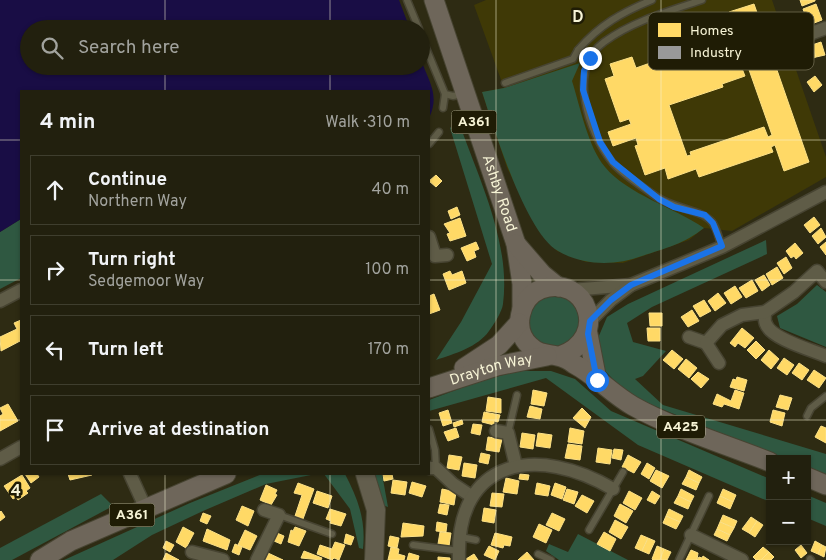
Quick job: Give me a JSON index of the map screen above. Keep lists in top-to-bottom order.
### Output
{
  "streets": {
    "main road": [
      "A361",
      "Ashby Road",
      "Drayton Way",
      "A425"
    ]
  },
  "crossings": [
    ["A361", "Ashby Road"],
    ["A361", "Drayton Way"],
    ["A361", "A425"],
    ["Ashby Road", "Drayton Way"],
    ["Ashby Road", "A425"],
    ["Drayton Way", "A425"]
  ],
  "legend": ["Homes", "Industry"],
  "page": {
    "search": "Search here",
    "heading": ["4 min", "Walk · 310 m"],
    "list": [
      ["Continue", "Northern Way", "40 m"],
      ["Turn right", "Sedgemoor Way", "100 m"],
      ["Turn left", "170 m"],
      "Arrive at destination"
    ],
    "map_buttons": ["+", "−"]
  },
  "grid": {
    "columns": ["D"],
    "rows": ["4"]
  }
}
